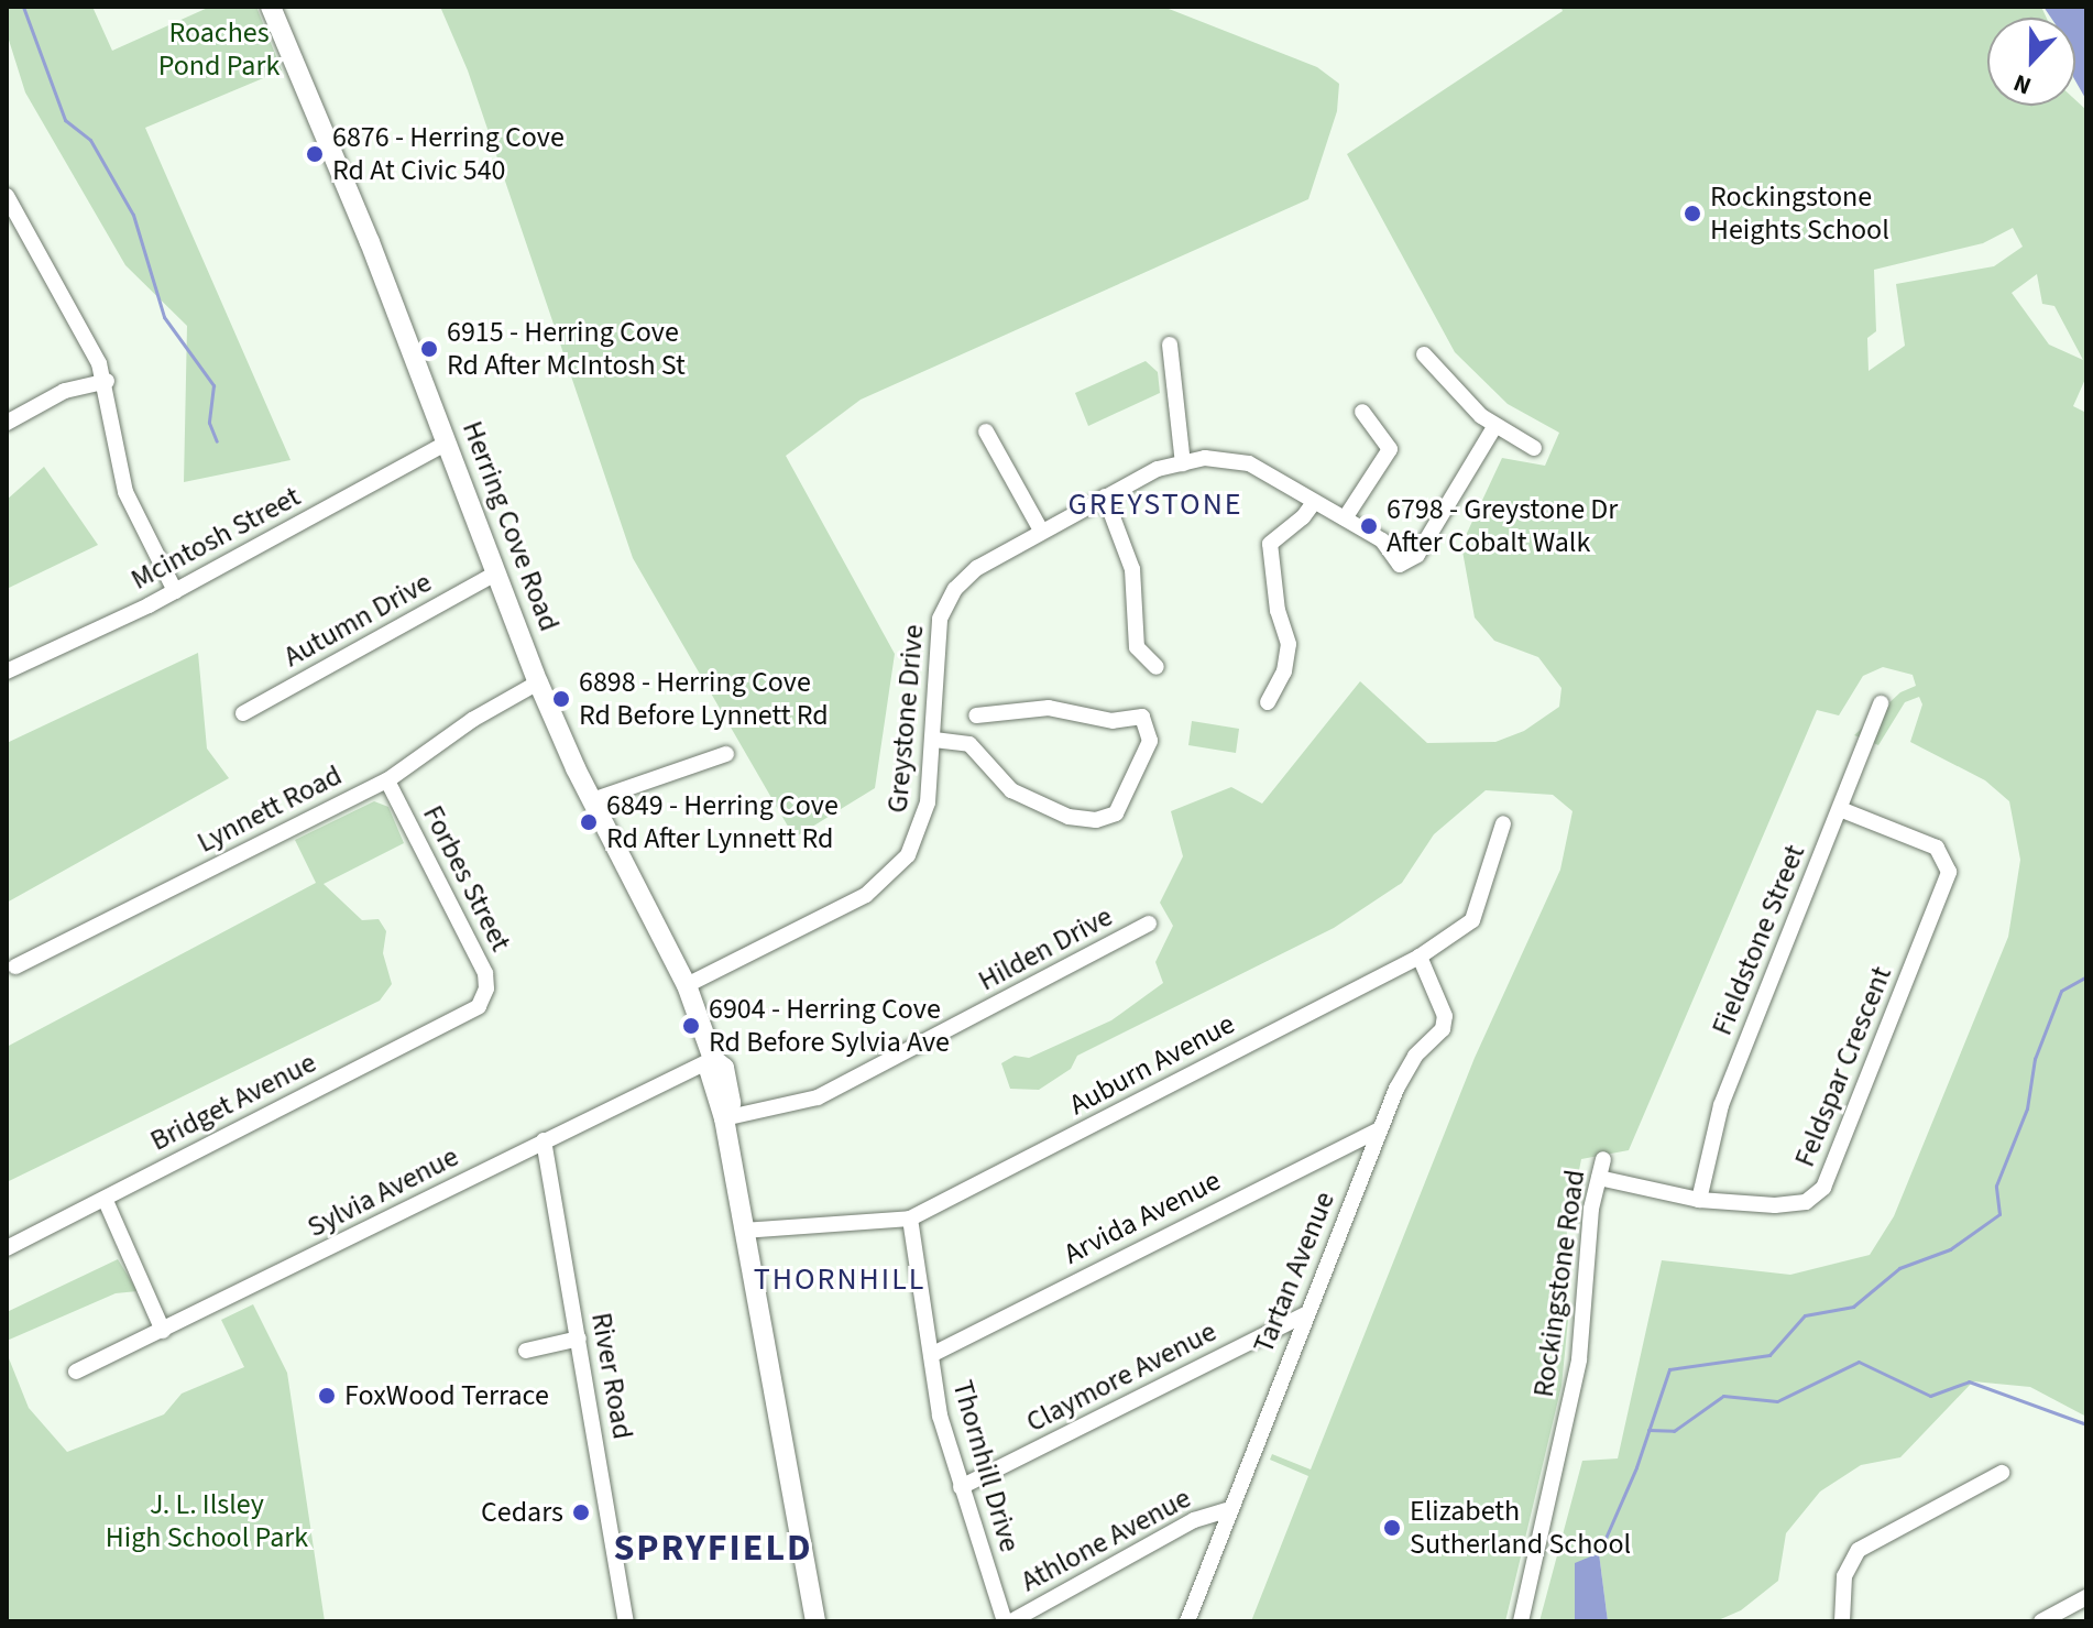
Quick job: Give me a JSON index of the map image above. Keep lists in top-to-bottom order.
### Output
{
  "streets": {
    "main road": ["Herring Cove Road"],
    "street": [
      "Mcintosh Street",
      "Autumn Drive",
      "Greystone Drive",
      "Lynnett Road",
      "Forbes Street",
      "Fieldstone Street",
      "Hilden Drive",
      "Auburn Avenue",
      "Feldspar Crescent",
      "Bridget Avenue",
      "Sylvia Avenue",
      "Arvida Avenue",
      "Tartan Avenue",
      "Rockingstone Road",
      "River Road",
      "Claymore Avenue",
      "Thornhill Drive",
      "Athlone Avenue"
    ]
  },
  "crossings": [
    ["Herring Cove Road", "Mcintosh Street"],
    ["Herring Cove Road", "Autumn Drive"],
    ["Herring Cove Road", "Greystone Drive"],
    ["Herring Cove Road", "Lynnett Road"],
    ["Herring Cove Road", "Hilden Drive"],
    ["Herring Cove Road", "Auburn Avenue"],
    ["Herring Cove Road", "Sylvia Avenue"],
    ["Lynnett Road", "Forbes Street"],
    ["Forbes Street", "Bridget Avenue"],
    ["Fieldstone Street", "Feldspar Crescent"],
    ["Auburn Avenue", "Tartan Avenue"],
    ["Auburn Avenue", "Thornhill Drive"],
    ["Feldspar Crescent", "Rockingstone Road"],
    ["Sylvia Avenue", "River Road"],
    ["Arvida Avenue", "Tartan Avenue"],
    ["Arvida Avenue", "Thornhill Drive"],
    ["Tartan Avenue", "Claymore Avenue"],
    ["Tartan Avenue", "Athlone Avenue"],
    ["Claymore Avenue", "Thornhill Drive"],
    ["Thornhill Drive", "Athlone Avenue"]
  ],
  "districts": ["GREYSTONE", "THORNHILL", "SPRYFIELD"],
  "parks": ["Roaches Pond Park", "J. L. Ilsley High School Park"],
  "places": [
    "6876 - Herring Cove Rd At Civic 540",
    "Rockingstone Heights School",
    "6915 - Herring Cove Rd After McIntosh St",
    "6798 - Greystone Dr After Cobalt Walk",
    "6898 - Herring Cove Rd Before Lynnett Rd",
    "6849 - Herring Cove Rd After Lynnett Rd",
    "6904 - Herring Cove Rd Before Sylvia Ave",
    "FoxWood Terrace",
    "Cedars",
    "Elizabeth Sutherland School"
  ],
  "north": "bottom"
}
